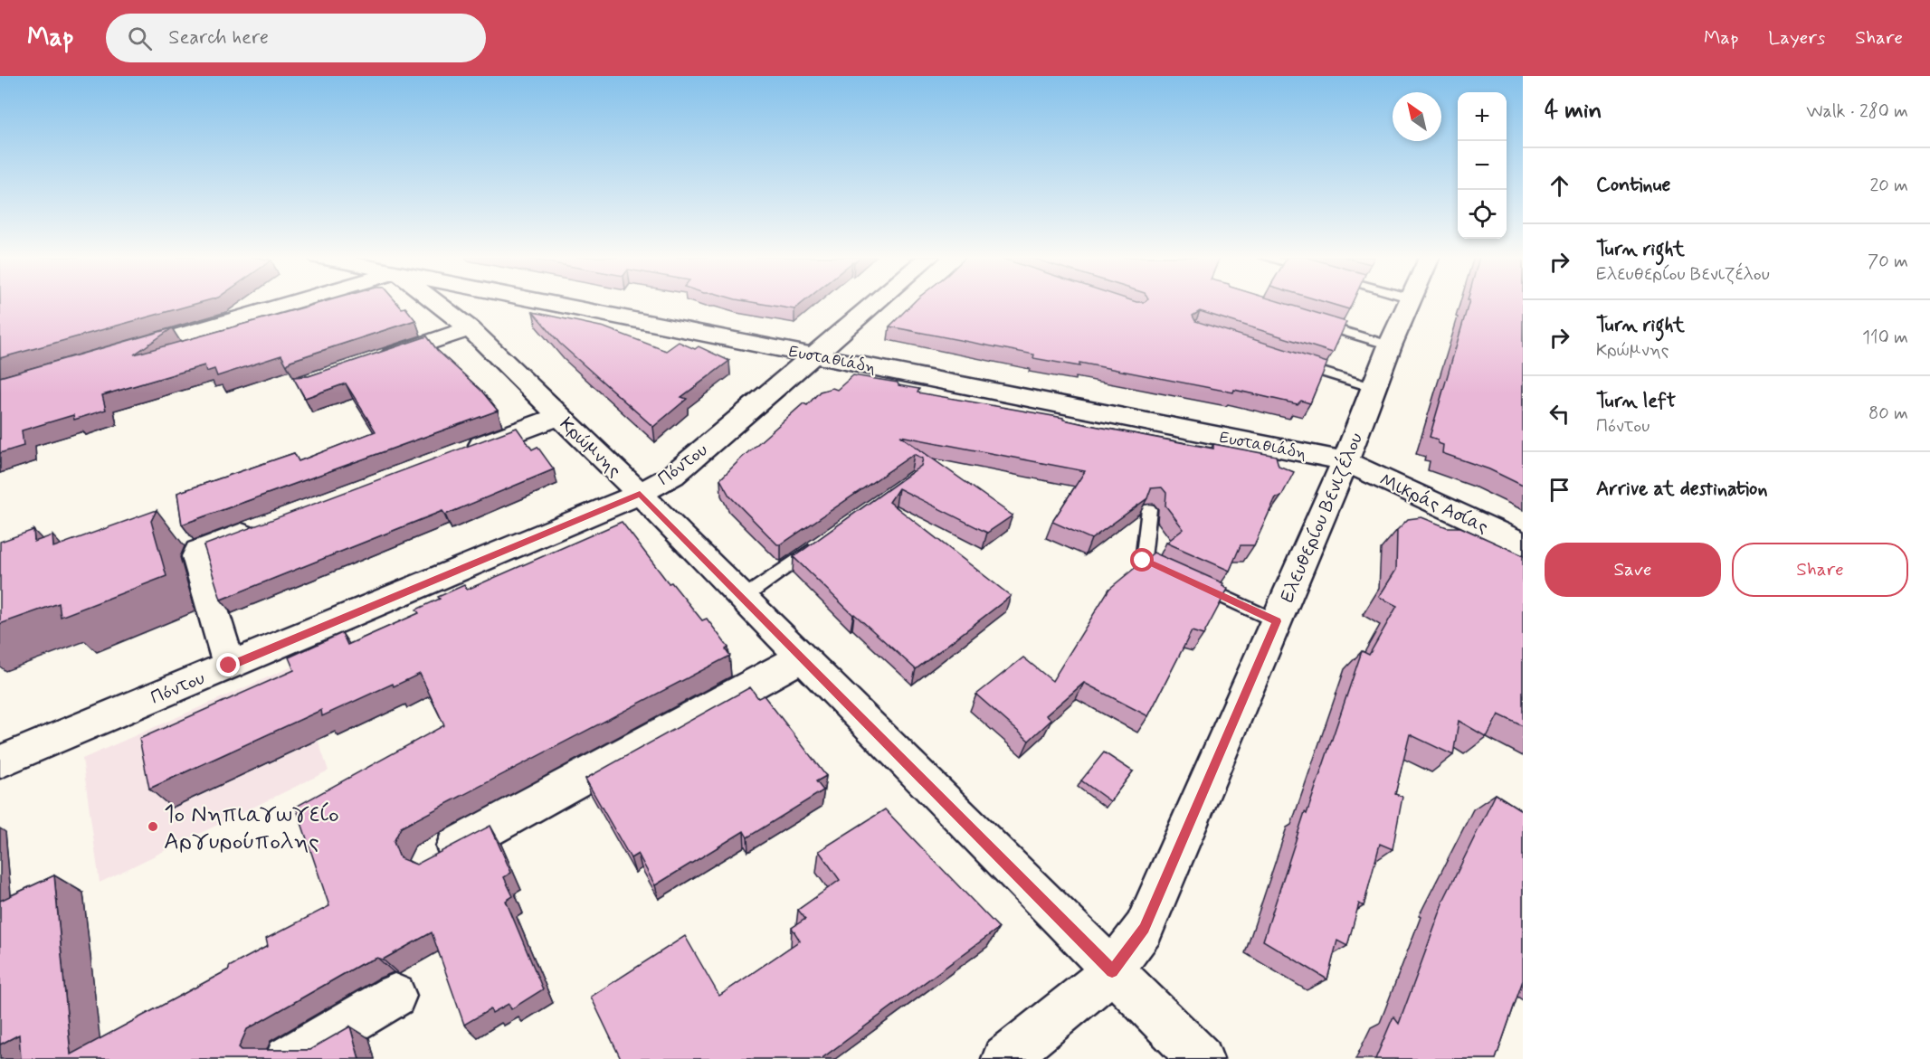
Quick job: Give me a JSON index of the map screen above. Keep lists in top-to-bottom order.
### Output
{
  "streets": {
    "street": [
      "Ευσταθιάδη",
      "Κρώμνης",
      "Πόντου",
      "Μικράς Ασίας",
      "Ελευθερίου Βενιζέλου"
    ]
  },
  "crossings": [
    ["Ευσταθιάδη", "Πόντου"],
    ["Ευσταθιάδη", "Μικράς Ασίας"],
    ["Ευσταθιάδη", "Ελευθερίου Βενιζέλου"],
    ["Κρώμνης", "Πόντου"],
    ["Κρώμνης", "Ελευθερίου Βενιζέλου"],
    ["Μικράς Ασίας", "Ελευθερίου Βενιζέλου"]
  ],
  "places": ["1ο Νηπιαγωγείο Αργυρούπολης"],
  "north": "top left",
  "page": {
    "header": "Map",
    "search": "Search here",
    "nav": ["Map", "Layers", "Share"],
    "heading": ["4 min", "Walk · 280 m"],
    "map_buttons": ["+", "−"],
    "list": [
      ["Continue", "20 m"],
      ["Turn right", "Ελευθερίου Βενιζέλου", "70 m"],
      ["Turn right", "Κρώμνης", "110 m"],
      ["Turn left", "Πόντου", "80 m"],
      "Arrive at destination"
    ],
    "buttons": ["Save", "Share"]
  }
}
